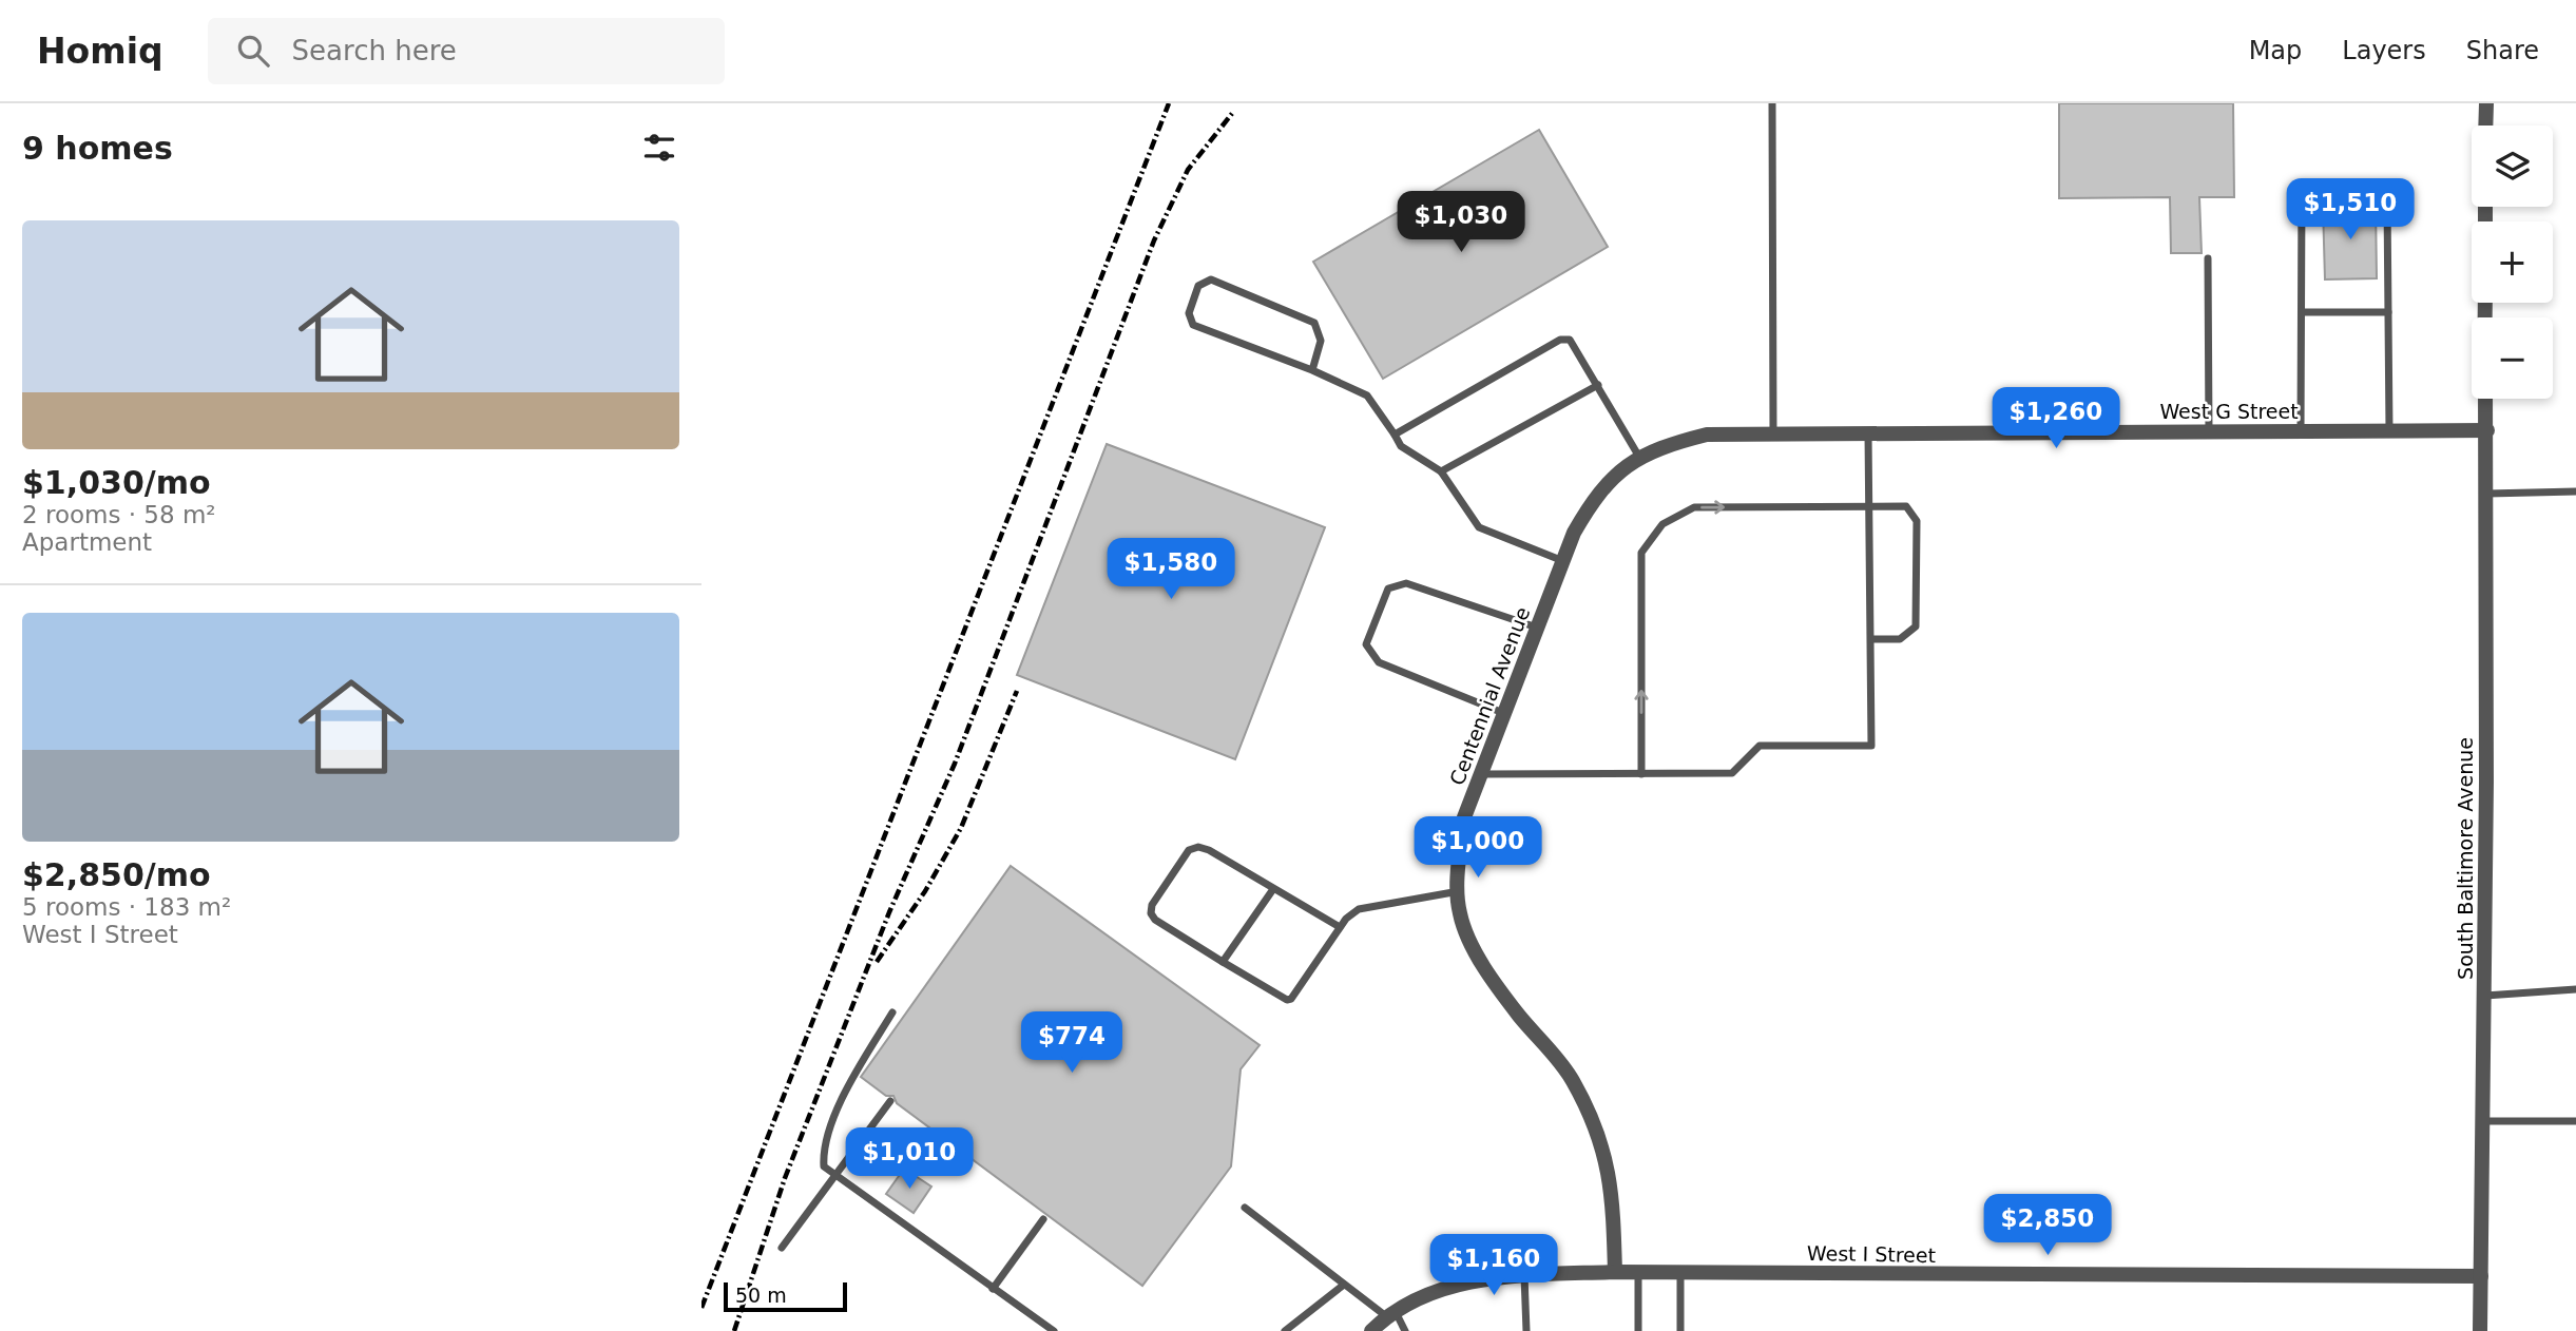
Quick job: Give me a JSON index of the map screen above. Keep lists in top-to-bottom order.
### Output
{
  "streets": {
    "street": [
      "West G Street",
      "Centennial Avenue",
      "South Baltimore Avenue",
      "West I Street"
    ]
  },
  "crossings": [
    ["West G Street", "Centennial Avenue"],
    ["West G Street", "South Baltimore Avenue"],
    ["Centennial Avenue", "West I Street"],
    ["South Baltimore Avenue", "West I Street"]
  ],
  "scale_bar": "50 m",
  "page": {
    "header": "Homiq",
    "search": "Search here",
    "nav": ["Map", "Layers", "Share"],
    "heading": "9 homes",
    "map_buttons": ["+", "−"],
    "price": [
      "$1,510",
      "$1,030",
      "$1,260",
      "$1,580",
      "$1,000",
      "$774",
      "$1,010",
      "$2,850",
      "$1,160"
    ],
    "list": [
      {
        "name": "$1,030/mo",
        "note": "2 rooms · 58 m² · Apartment"
      },
      {
        "name": "$2,850/mo",
        "note": "5 rooms · 183 m² · West I Street"
      }
    ],
    "scale": "50 m"
  }
}
